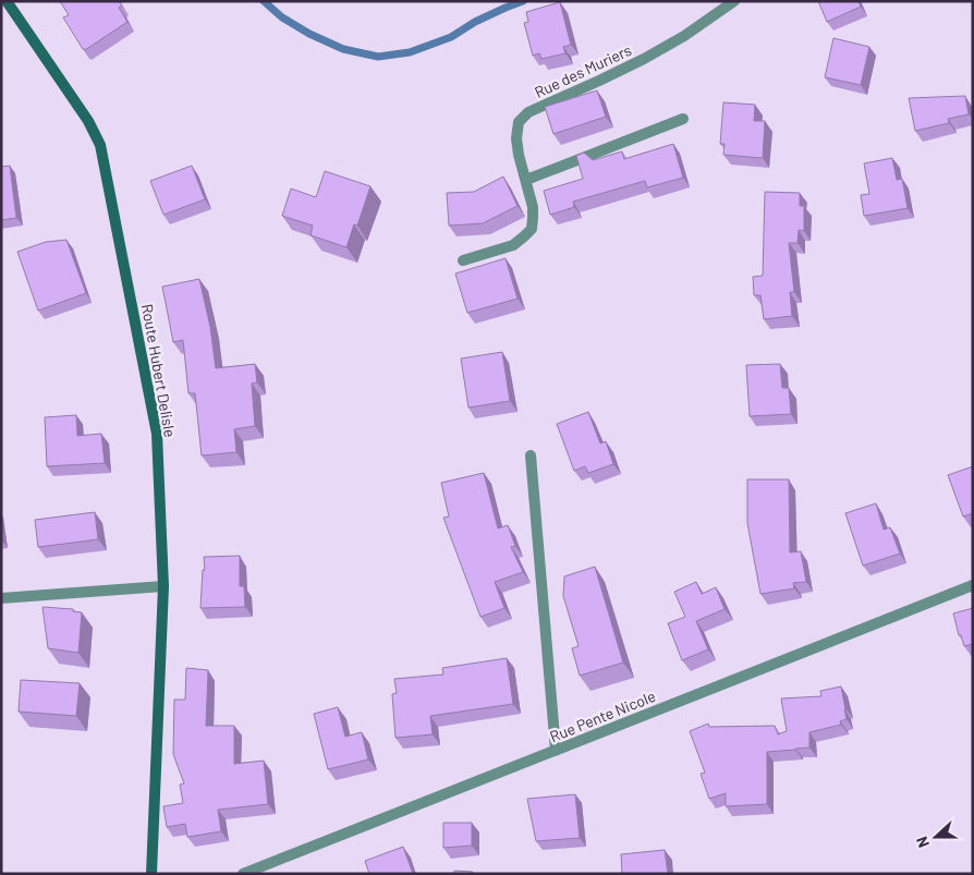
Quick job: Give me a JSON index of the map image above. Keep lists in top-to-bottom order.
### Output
{
  "streets": {
    "main road": ["Route Hubert Delisle"],
    "street": ["Rue des Muriers", "Rue Pente Nicole"]
  },
  "north": "left"
}
